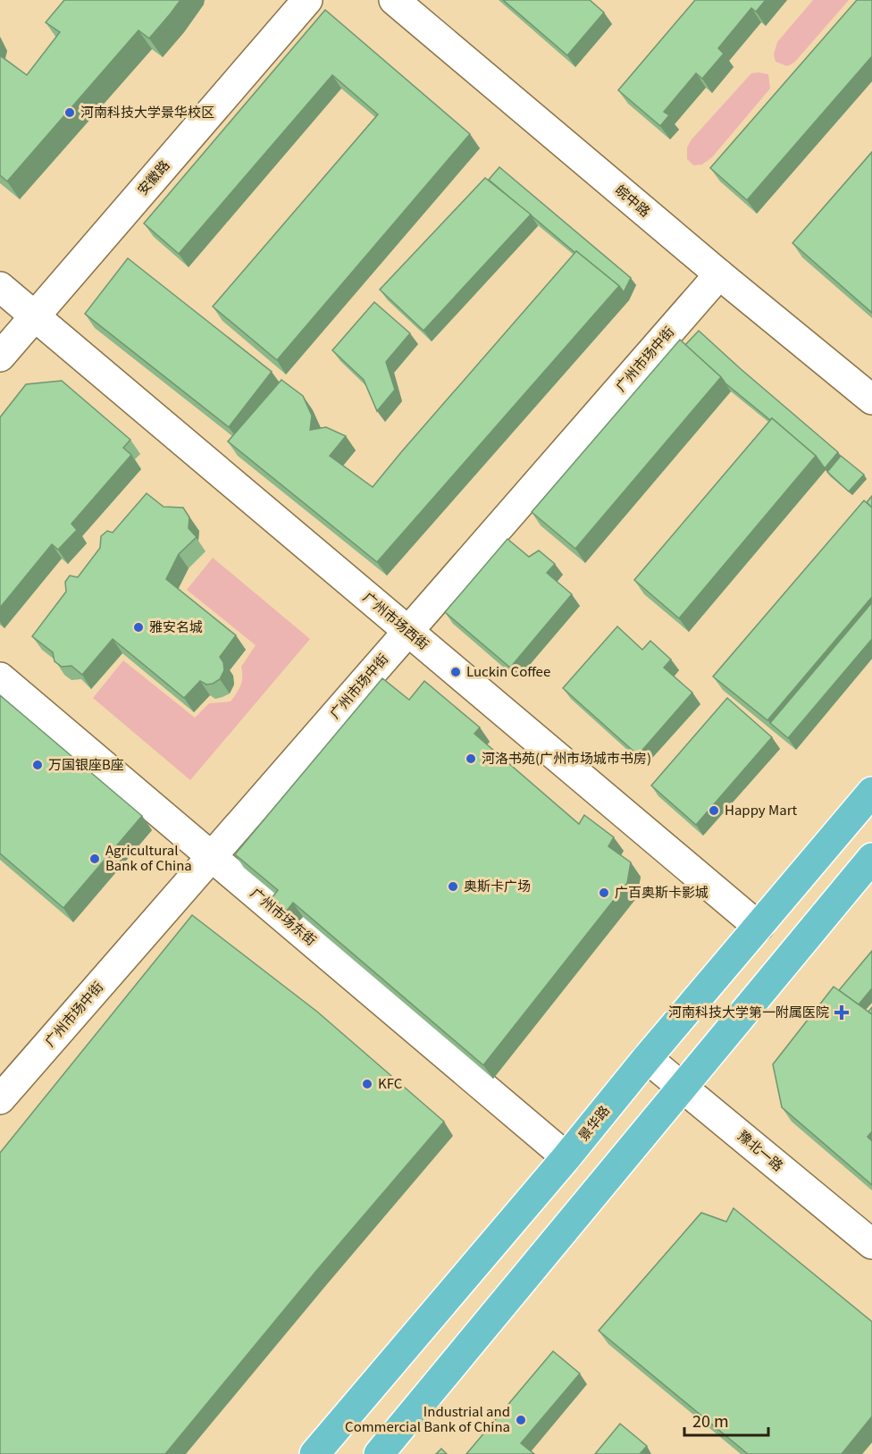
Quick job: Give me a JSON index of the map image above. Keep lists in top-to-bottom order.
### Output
{
  "streets": {
    "main road": ["景华路"],
    "street": [
      "安徽路",
      "皖中路",
      "广州市场中街",
      "广州市场西街",
      "广州市场东街",
      "豫北一路"
    ]
  },
  "crossings": [
    ["安徽路", "广州市场西街"],
    ["皖中路", "广州市场中街"],
    ["广州市场中街", "广州市场西街"],
    ["广州市场中街", "广州市场东街"],
    ["广州市场西街", "景华路"],
    ["广州市场东街", "景华路"],
    ["景华路", "豫北一路"]
  ],
  "places": {
    "other": [
      "河南科技大学景华校区",
      "雅安名城",
      "Luckin Coffee",
      "河洛书苑(广州市场城市书房)",
      "万国银座B座",
      "Happy Mart",
      "Agricultural Bank of China",
      "奥斯卡广场",
      "广百奥斯卡影城",
      "KFC",
      "Industrial and Commercial Bank of China"
    ],
    "health": ["河南科技大学第一附属医院"]
  },
  "scale_bar": "20 m"
}
